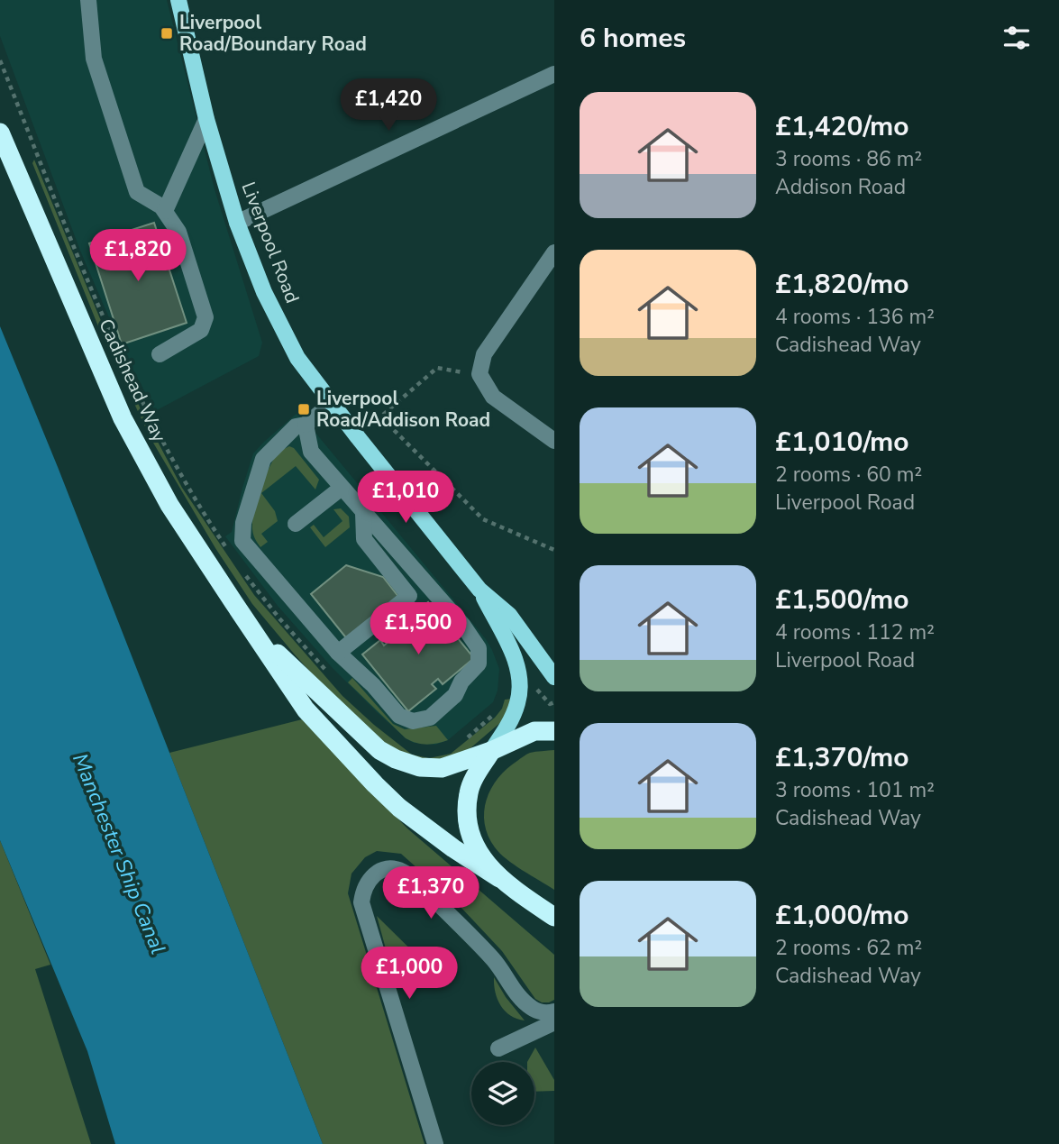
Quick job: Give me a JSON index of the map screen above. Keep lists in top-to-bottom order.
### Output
{
  "streets": {
    "highway": ["Cadishead Way"],
    "main road": ["Liverpool Road"]
  },
  "crossings": [
    ["Liverpool Road", "Cadishead Way"]
  ],
  "water": ["Manchester Ship Canal"],
  "places": {
    "transit": ["Liverpool Road/Boundary Road", "Liverpool Road/Addison Road"]
  },
  "page": {
    "heading": "6 homes",
    "list": [
      {
        "name": "£1,420/mo",
        "note": "3 rooms · 86 m² · Addison Road"
      },
      {
        "name": "£1,820/mo",
        "note": "4 rooms · 136 m² · Cadishead Way"
      },
      {
        "name": "£1,010/mo",
        "note": "2 rooms · 60 m² · Liverpool Road"
      },
      {
        "name": "£1,500/mo",
        "note": "4 rooms · 112 m² · Liverpool Road"
      },
      {
        "name": "£1,370/mo",
        "note": "3 rooms · 101 m² · Cadishead Way"
      },
      {
        "name": "£1,000/mo",
        "note": "2 rooms · 62 m² · Cadishead Way"
      }
    ],
    "price": [
      "£1,420",
      "£1,820",
      "£1,010",
      "£1,500",
      "£1,370",
      "£1,000"
    ]
  }
}
